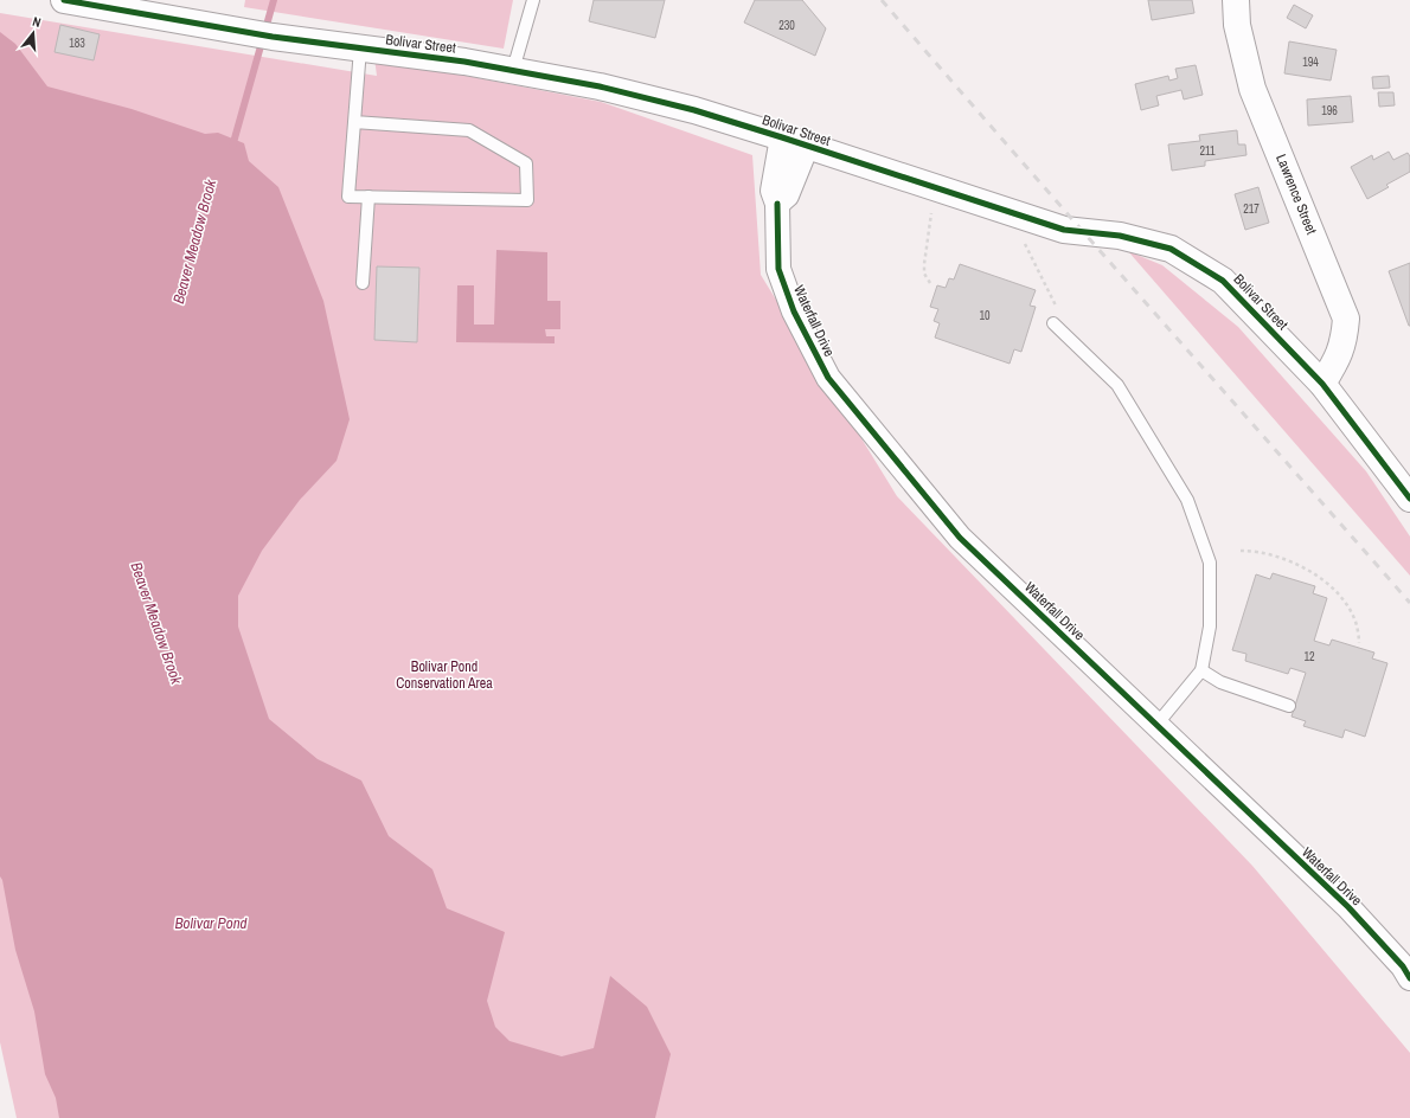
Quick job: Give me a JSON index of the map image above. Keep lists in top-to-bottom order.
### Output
{
  "streets": {
    "street": ["Bolivar Street", "Lawrence Street", "Waterfall Drive"]
  },
  "crossings": [
    ["Bolivar Street", "Lawrence Street"],
    ["Bolivar Street", "Waterfall Drive"]
  ],
  "water": ["Beaver Meadow Brook", "Bolivar Pond"],
  "parks": ["Bolivar Pond Conservation Area"],
  "house_numbers": [
    "230",
    "183",
    "194",
    "196",
    "211",
    "217",
    "10",
    "12"
  ],
  "north": "top"
}
